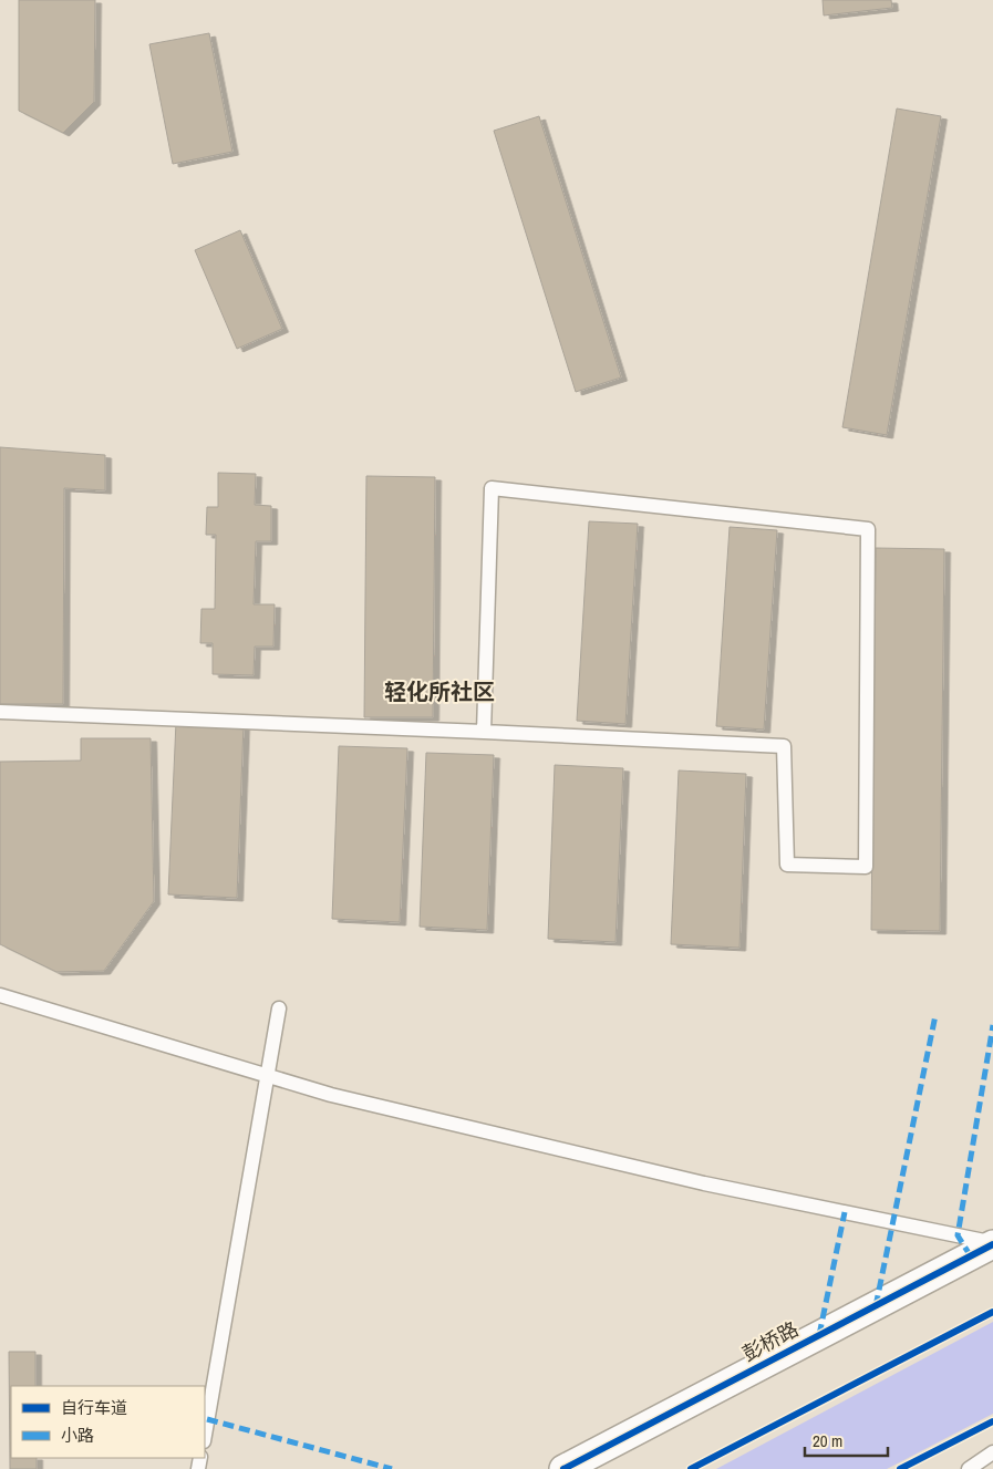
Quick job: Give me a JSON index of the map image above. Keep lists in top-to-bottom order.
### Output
{
  "streets": {
    "street": ["彭桥路"]
  },
  "districts": ["轻化所社区"],
  "legend": ["自行车道", "小路"],
  "scale_bar": "20 m"
}
